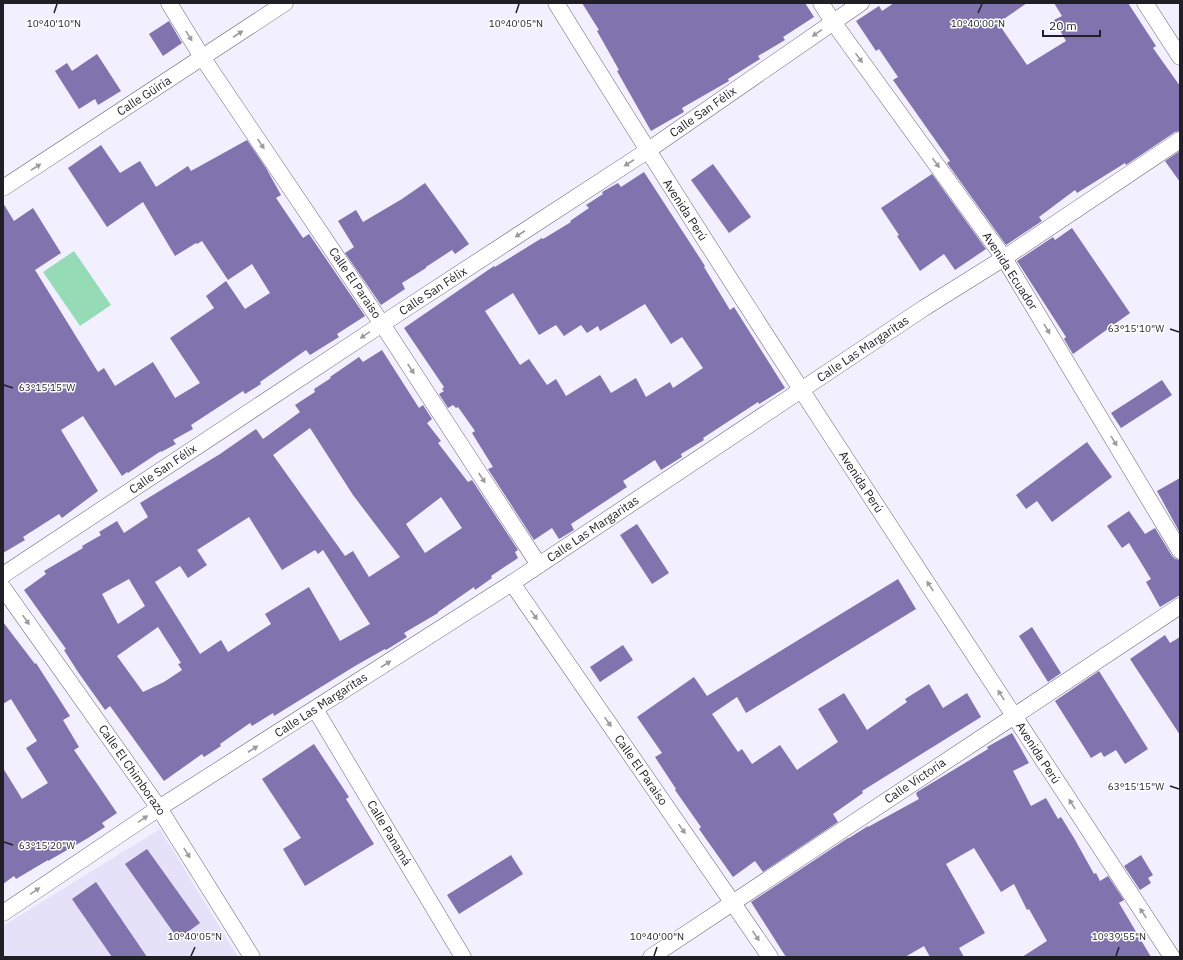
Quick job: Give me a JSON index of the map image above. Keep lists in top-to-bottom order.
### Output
{
  "streets": {
    "street": [
      "Calle Güiria",
      "Calle San Félix",
      "Avenida Perú",
      "Avenida Ecuador",
      "Calle El Paraiso",
      "Calle Las Margaritas",
      "Calle El Chimborazo",
      "Calle Victoria",
      "Calle Panamá"
    ]
  },
  "crossings": [
    ["Calle Güiria", "Calle El Paraiso"],
    ["Calle San Félix", "Avenida Perú"],
    ["Calle San Félix", "Avenida Ecuador"],
    ["Calle San Félix", "Calle El Paraiso"],
    ["Avenida Perú", "Calle Las Margaritas"],
    ["Avenida Perú", "Calle Victoria"],
    ["Avenida Ecuador", "Calle Las Margaritas"],
    ["Calle El Paraiso", "Calle Las Margaritas"],
    ["Calle El Paraiso", "Calle Victoria"],
    ["Calle Las Margaritas", "Calle El Chimborazo"],
    ["Calle Las Margaritas", "Calle Panamá"]
  ],
  "one_way": [
    "Calle Güiria",
    "Calle San Félix",
    "Avenida Perú",
    "Avenida Ecuador",
    "Calle El Paraiso",
    "Calle Las Margaritas",
    "Calle El Chimborazo"
  ],
  "scale_bar": "20 m",
  "coordinates": [
    "10°40'10\"N",
    "10°40'05\"N",
    "10°40'00\"N",
    "63°15'10\"W",
    "63°15'15\"W",
    "63°15'20\"W",
    "10°39'55\"N"
  ]
}
